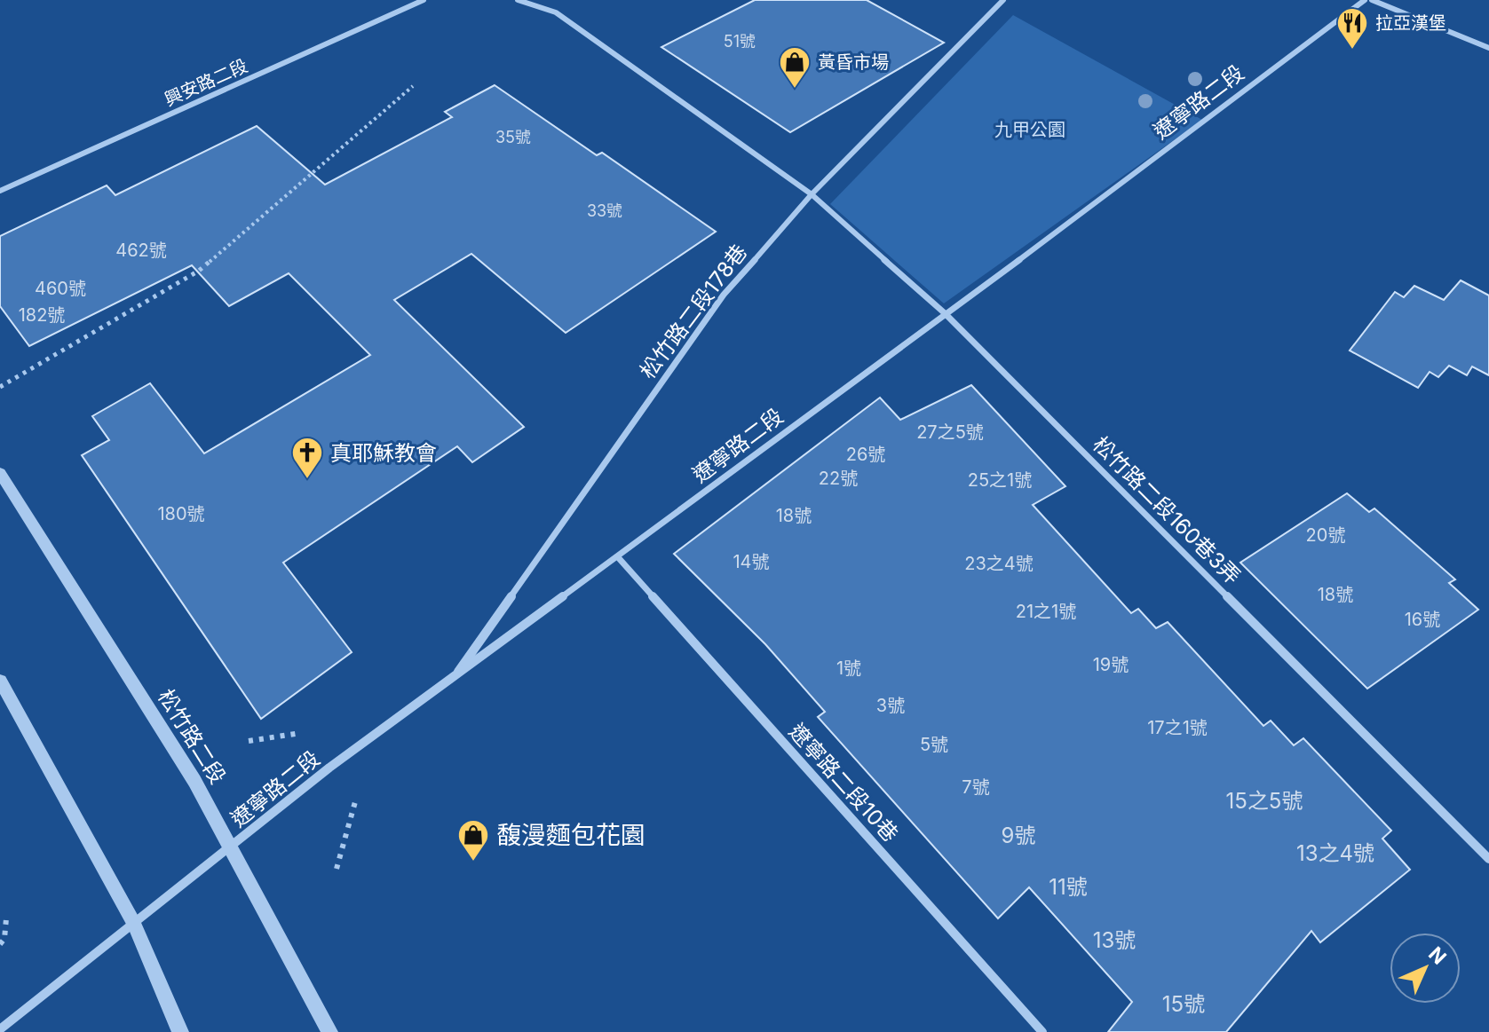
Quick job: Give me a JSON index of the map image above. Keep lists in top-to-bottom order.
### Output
{
  "streets": {
    "street": [
      "興安路二段",
      "遼寧路二段",
      "松竹路二段178巷",
      "松竹路二段160巷3弄",
      "松竹路二段",
      "遼寧路二段10巷"
    ]
  },
  "crossings": [
    ["遼寧路二段", "松竹路二段178巷"],
    ["遼寧路二段", "松竹路二段160巷3弄"],
    ["遼寧路二段", "松竹路二段"],
    ["遼寧路二段", "遼寧路二段10巷"],
    ["松竹路二段178巷", "松竹路二段160巷3弄"]
  ],
  "parks": ["九甲公園"],
  "places": {
    "restaurant": ["拉亞漢堡"],
    "shop": ["黃昏市場", "馥漫麵包花園"],
    "church": ["真耶穌教會"]
  },
  "house_numbers": [
    "51號",
    "35號",
    "33號",
    "462號",
    "460號",
    "182號",
    "27之5號",
    "26號",
    "22號",
    "25之1號",
    "180號",
    "18號",
    "20號",
    "14號",
    "23之4號",
    "18號",
    "21之1號",
    "16號",
    "19號",
    "1號",
    "3號",
    "17之1號",
    "5號",
    "7號",
    "15之5號",
    "9號",
    "13之4號",
    "11號",
    "13號",
    "15號"
  ],
  "north": "top right"
}
